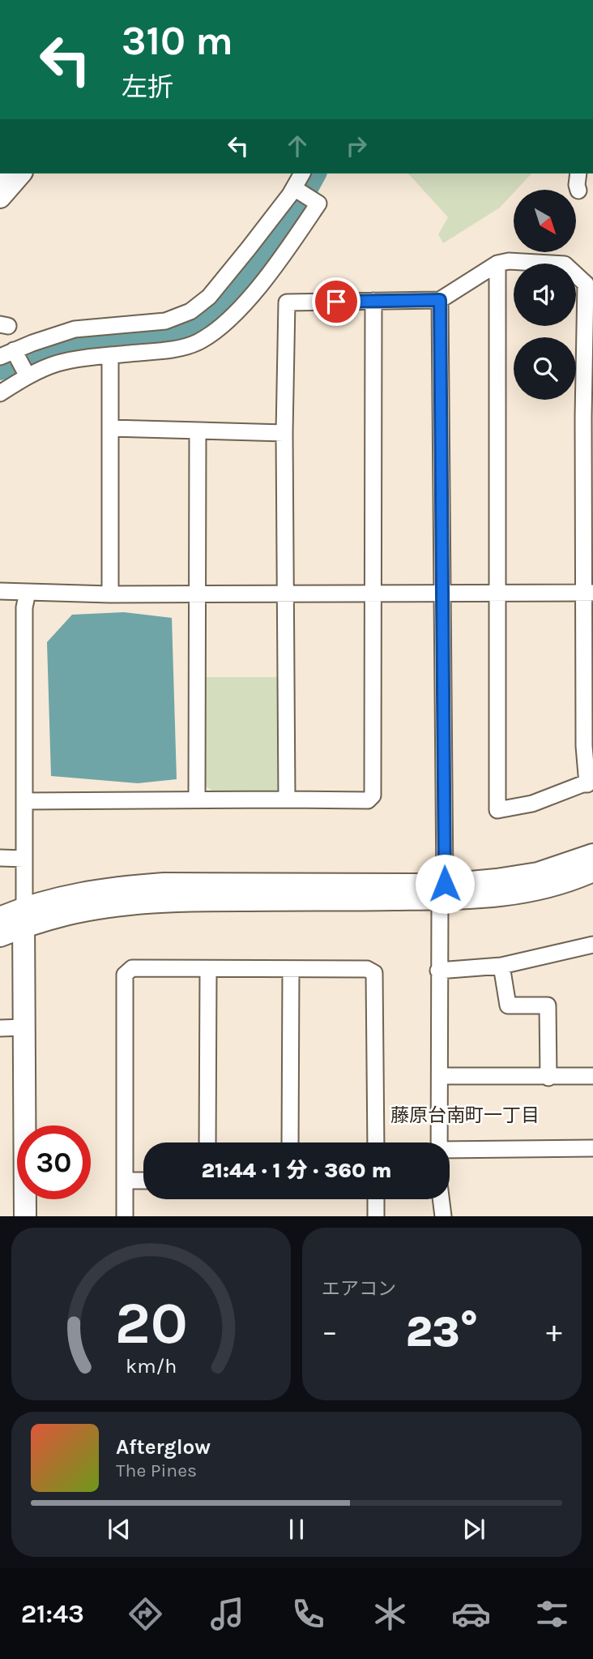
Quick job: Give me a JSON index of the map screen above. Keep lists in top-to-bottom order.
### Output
{
  "districts": ["藤原台南町一丁目"],
  "north": "bottom right",
  "page": {
    "turn": ["310 m", "左折"],
    "limit": "30",
    "trip": "21:44 · 1 分 · 360 m",
    "tile": "エアコン",
    "heat": ["−", "23°", "+"],
    "song": ["Afterglow", "The Pines"],
    "tabs": "21:43",
    "gauge": ["20", "km/h"]
  }
}
